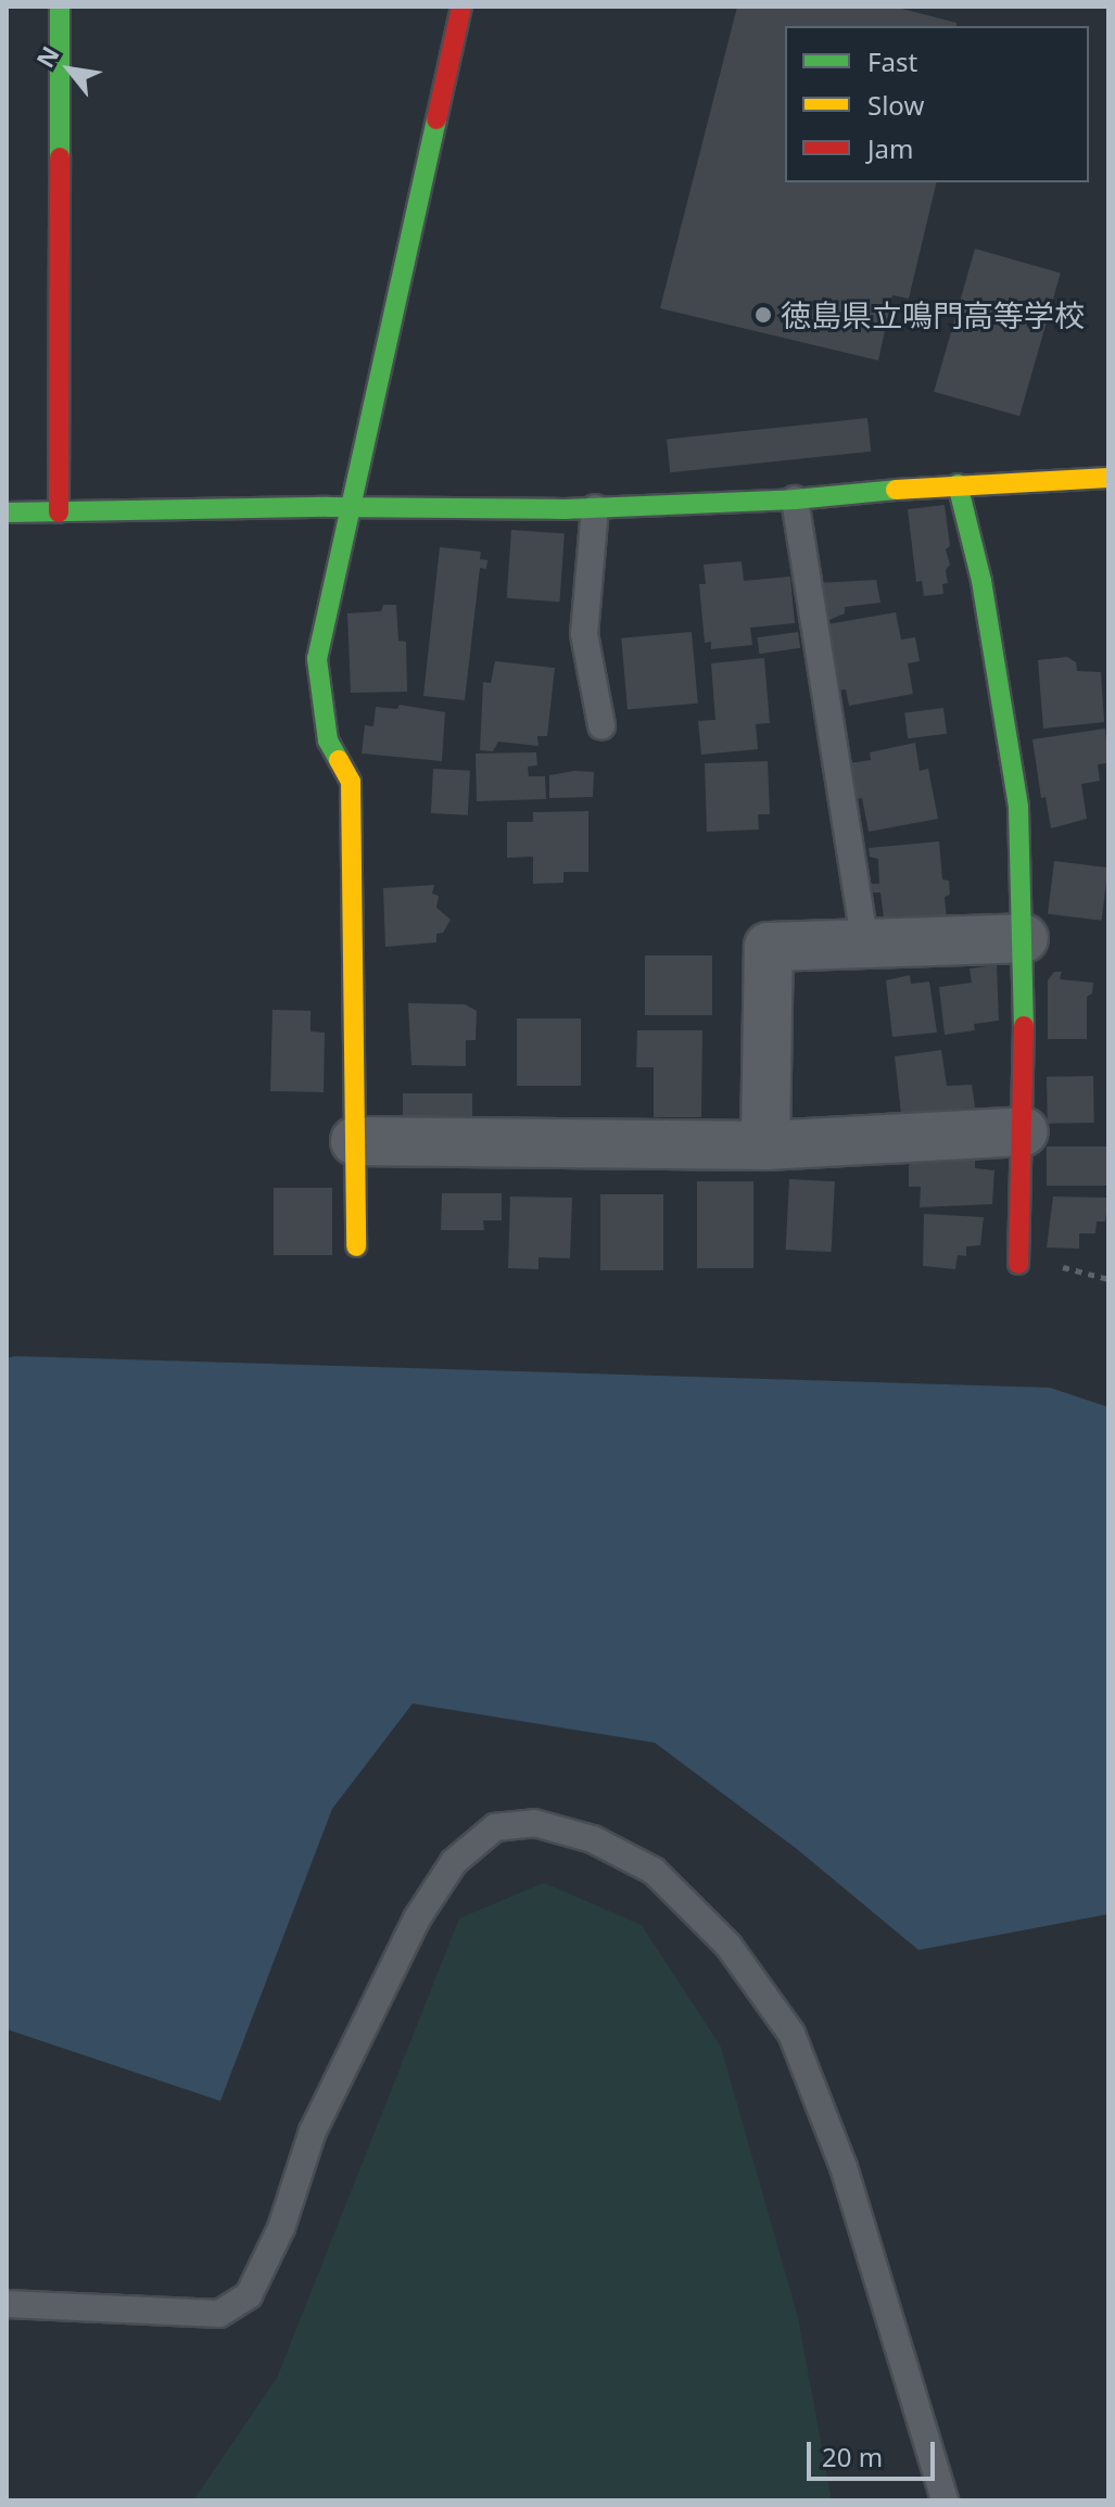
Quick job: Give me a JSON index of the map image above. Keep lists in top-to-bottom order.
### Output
{
  "places": ["徳島県立鳴門高等学校"],
  "legend": ["Fast", "Slow", "Jam"],
  "scale_bar": "20 m",
  "north": "top left"
}
